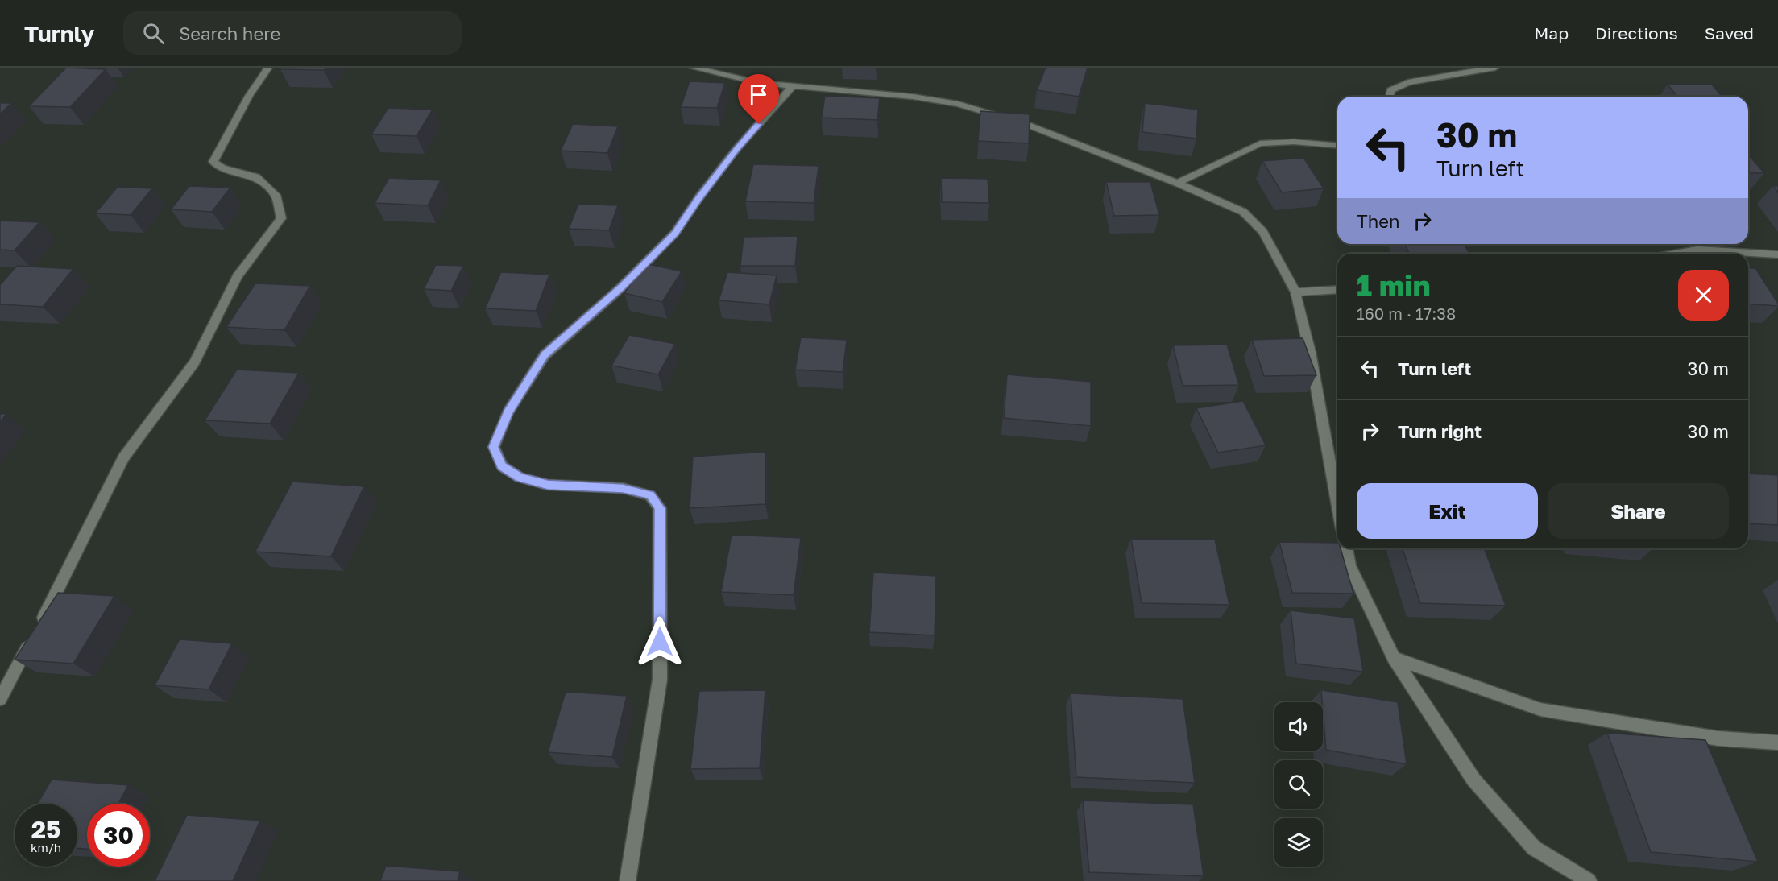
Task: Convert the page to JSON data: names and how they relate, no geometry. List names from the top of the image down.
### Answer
{
  "page": {
    "header": "Turnly",
    "search": "Search here",
    "nav": ["Map", "Directions", "Saved"],
    "turn": ["30 m", "Turn left"],
    "then": "Then",
    "heading": ["1 min", "160 m · 17:38"],
    "list": [
      {
        "name": "Turn left",
        "value": "30 m"
      },
      {
        "name": "Turn right",
        "value": "30 m"
      }
    ],
    "buttons": ["Exit", "Share"],
    "speed": "25 km/h",
    "limit": "30"
  }
}
